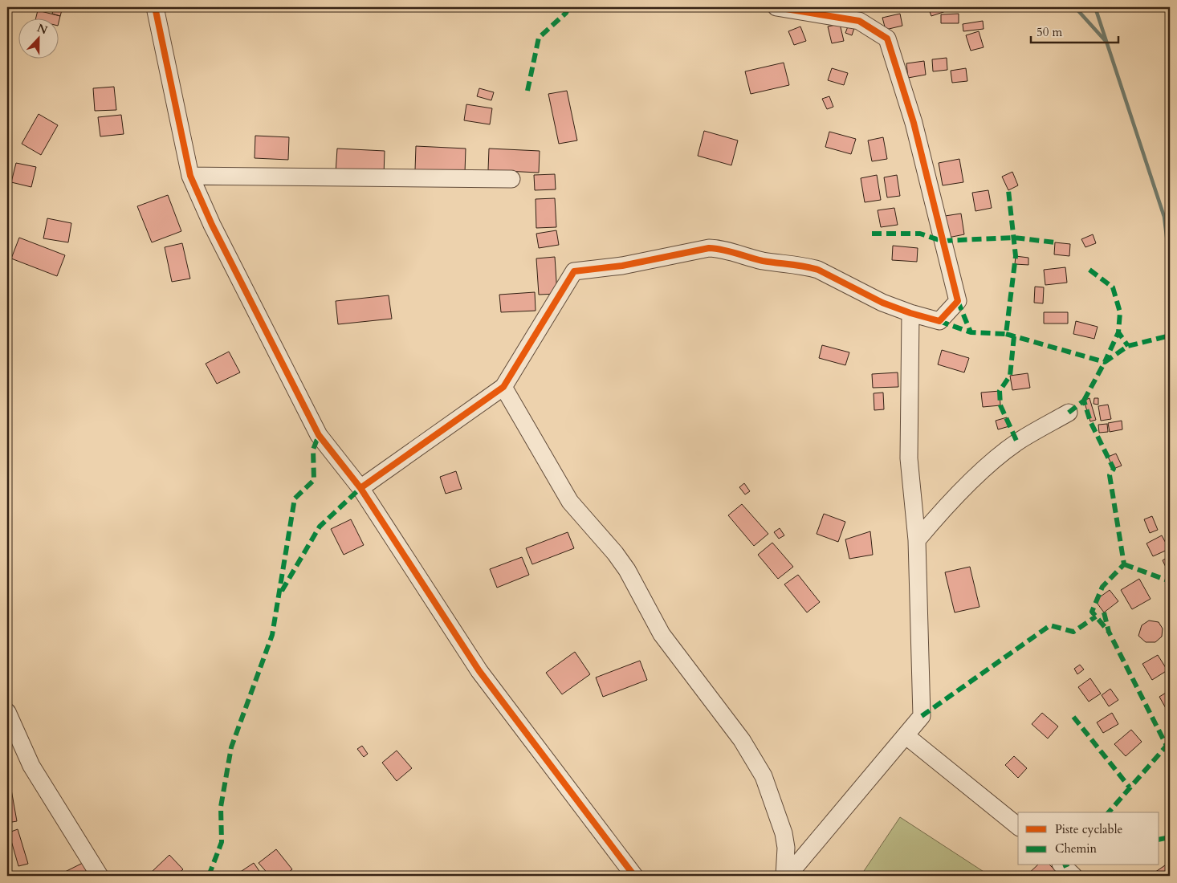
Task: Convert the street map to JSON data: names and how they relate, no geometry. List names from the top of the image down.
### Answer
{
  "legend": ["Piste cyclable", "Chemin"],
  "scale_bar": "50 m",
  "north": "top"
}
